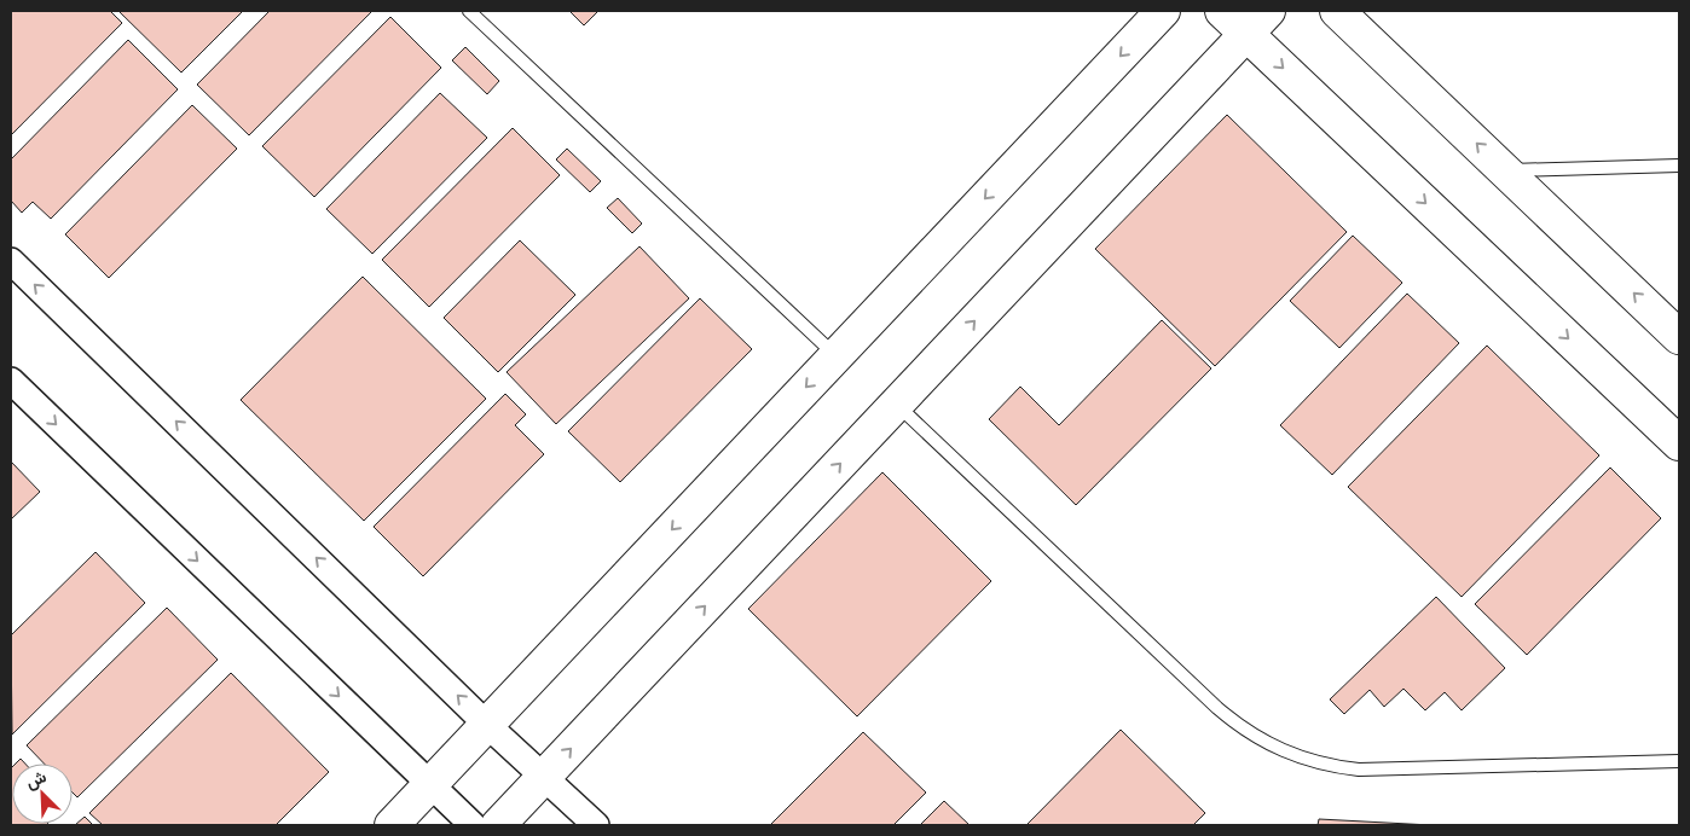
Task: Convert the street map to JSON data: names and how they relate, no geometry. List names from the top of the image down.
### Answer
{
  "north": "top left"
}
